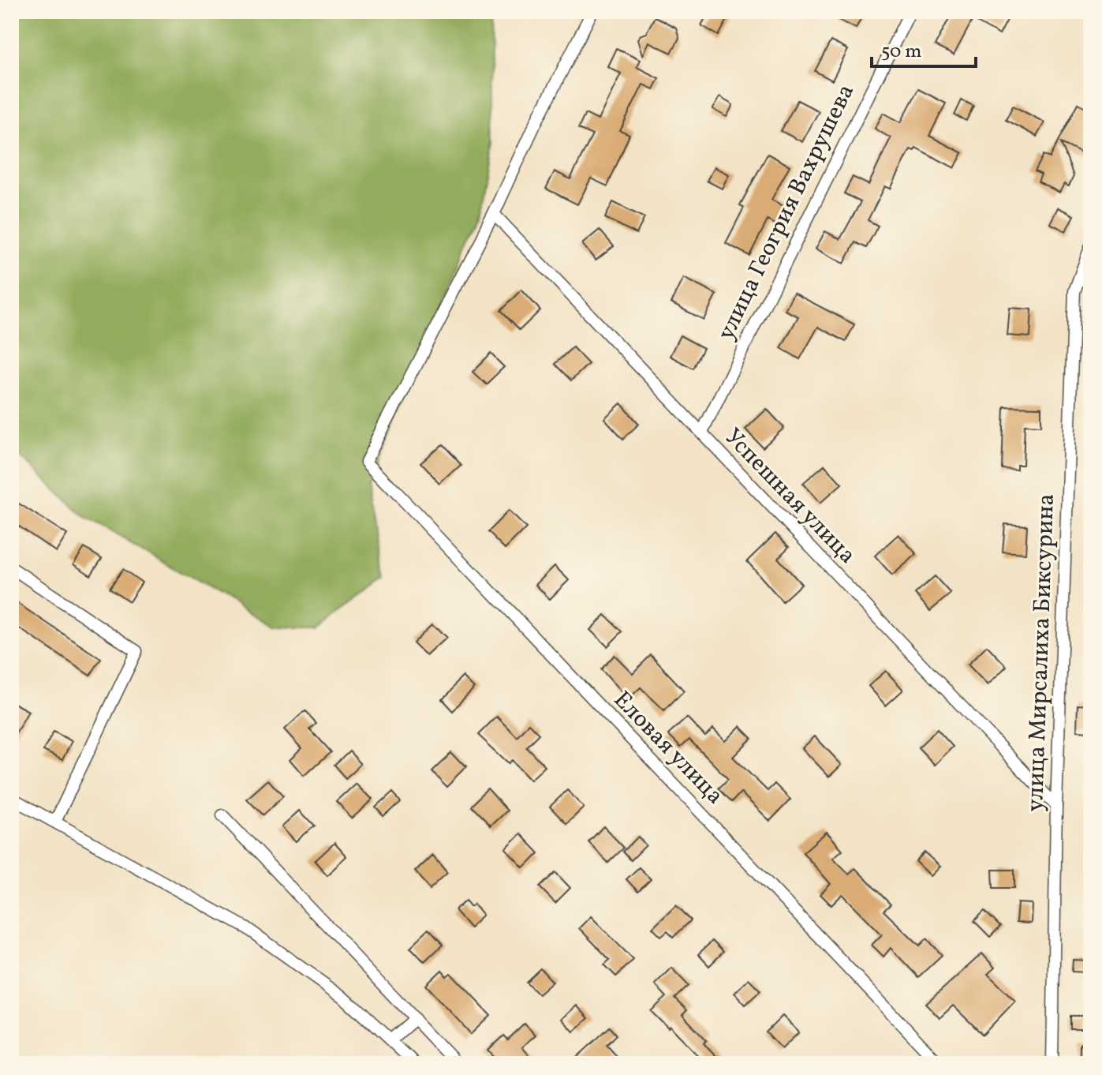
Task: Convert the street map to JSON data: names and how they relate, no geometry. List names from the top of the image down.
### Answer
{
  "streets": {
    "street": [
      "улица Геогрия Вахрушева",
      "Успешная улица",
      "улица Мирсалиха Биксурина",
      "Еловая улица"
    ]
  },
  "crossings": [
    ["улица Геогрия Вахрушева", "Успешная улица"],
    ["Успешная улица", "улица Мирсалиха Биксурина"],
    ["Успешная улица", "Еловая улица"]
  ],
  "scale_bar": "50 m"
}
